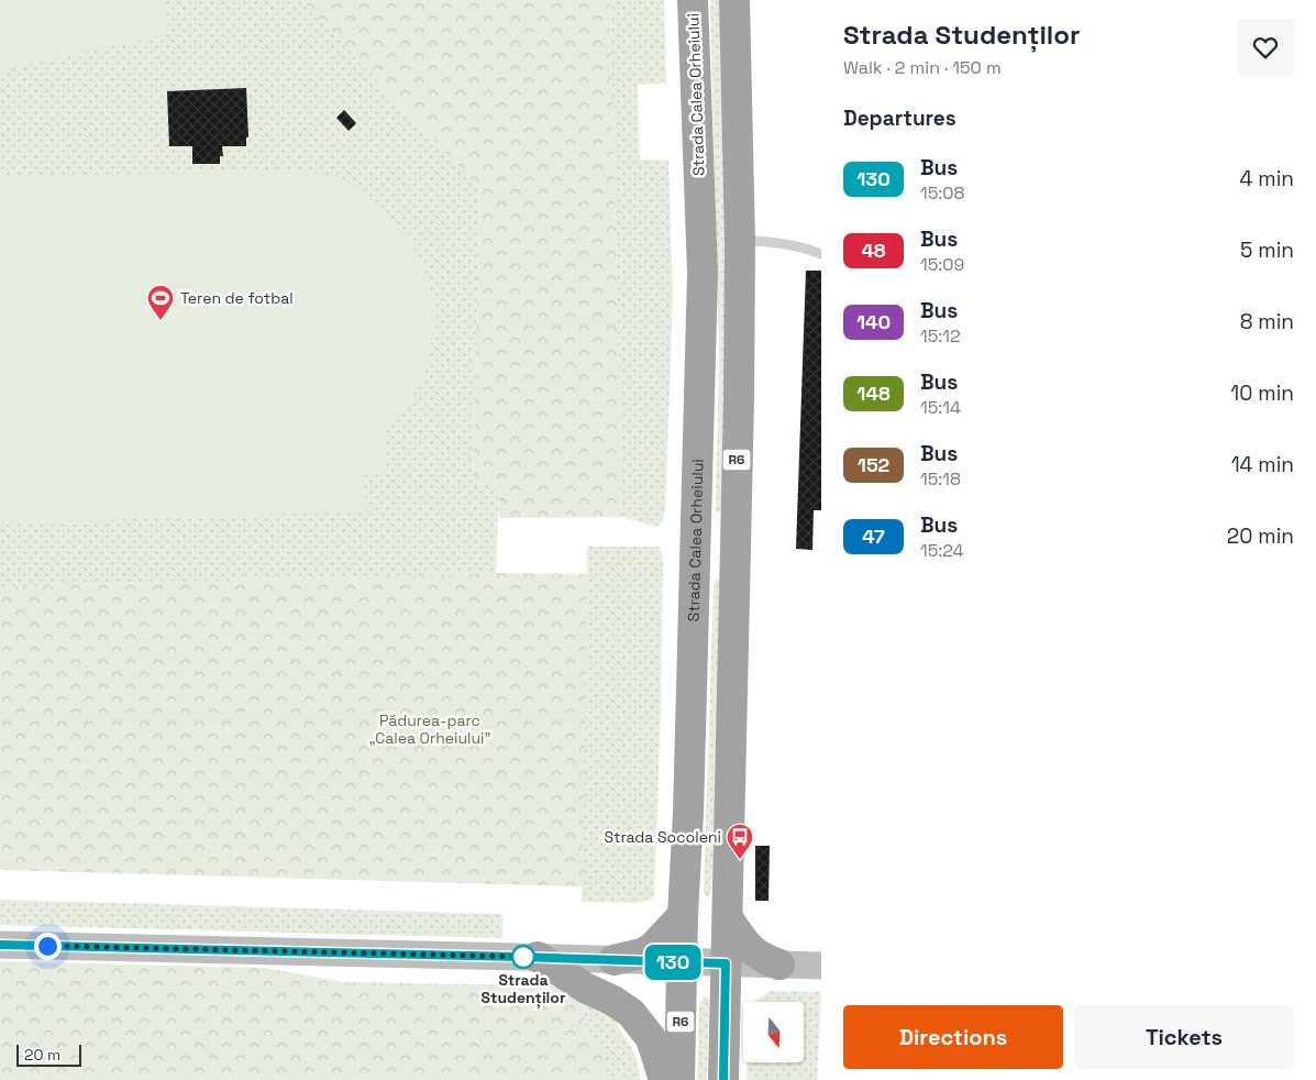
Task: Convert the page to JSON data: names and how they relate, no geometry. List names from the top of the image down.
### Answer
{
  "streets": {
    "highway": ["Strada Calea Orheiului", "R6"]
  },
  "parks": ["Pădurea-parc „Calea Orheiului”"],
  "places": {
    "sports": ["Teren de fotbal"],
    "bus stop": ["Strada Socoleni"],
    "other": ["Strada Studenților"]
  },
  "lines": ["bus line 130"],
  "scale_bar": "20 m",
  "north": "bottom",
  "page": {
    "on_map": "130",
    "heading": [
      ["Strada Studenților", "Walk · 2 min · 150 m"],
      "Departures"
    ],
    "list": [
      {
        "mark": "130",
        "name": "Bus",
        "note": "15:08",
        "value": "4 min"
      },
      {
        "mark": "48",
        "name": "Bus",
        "note": "15:09",
        "value": "5 min"
      },
      {
        "mark": "140",
        "name": "Bus",
        "note": "15:12",
        "value": "8 min"
      },
      {
        "mark": "148",
        "name": "Bus",
        "note": "15:14",
        "value": "10 min"
      },
      {
        "mark": "152",
        "name": "Bus",
        "note": "15:18",
        "value": "14 min"
      },
      {
        "mark": "47",
        "name": "Bus",
        "note": "15:24",
        "value": "20 min"
      }
    ],
    "buttons": ["Directions", "Tickets"],
    "scale": "20 m"
  }
}
